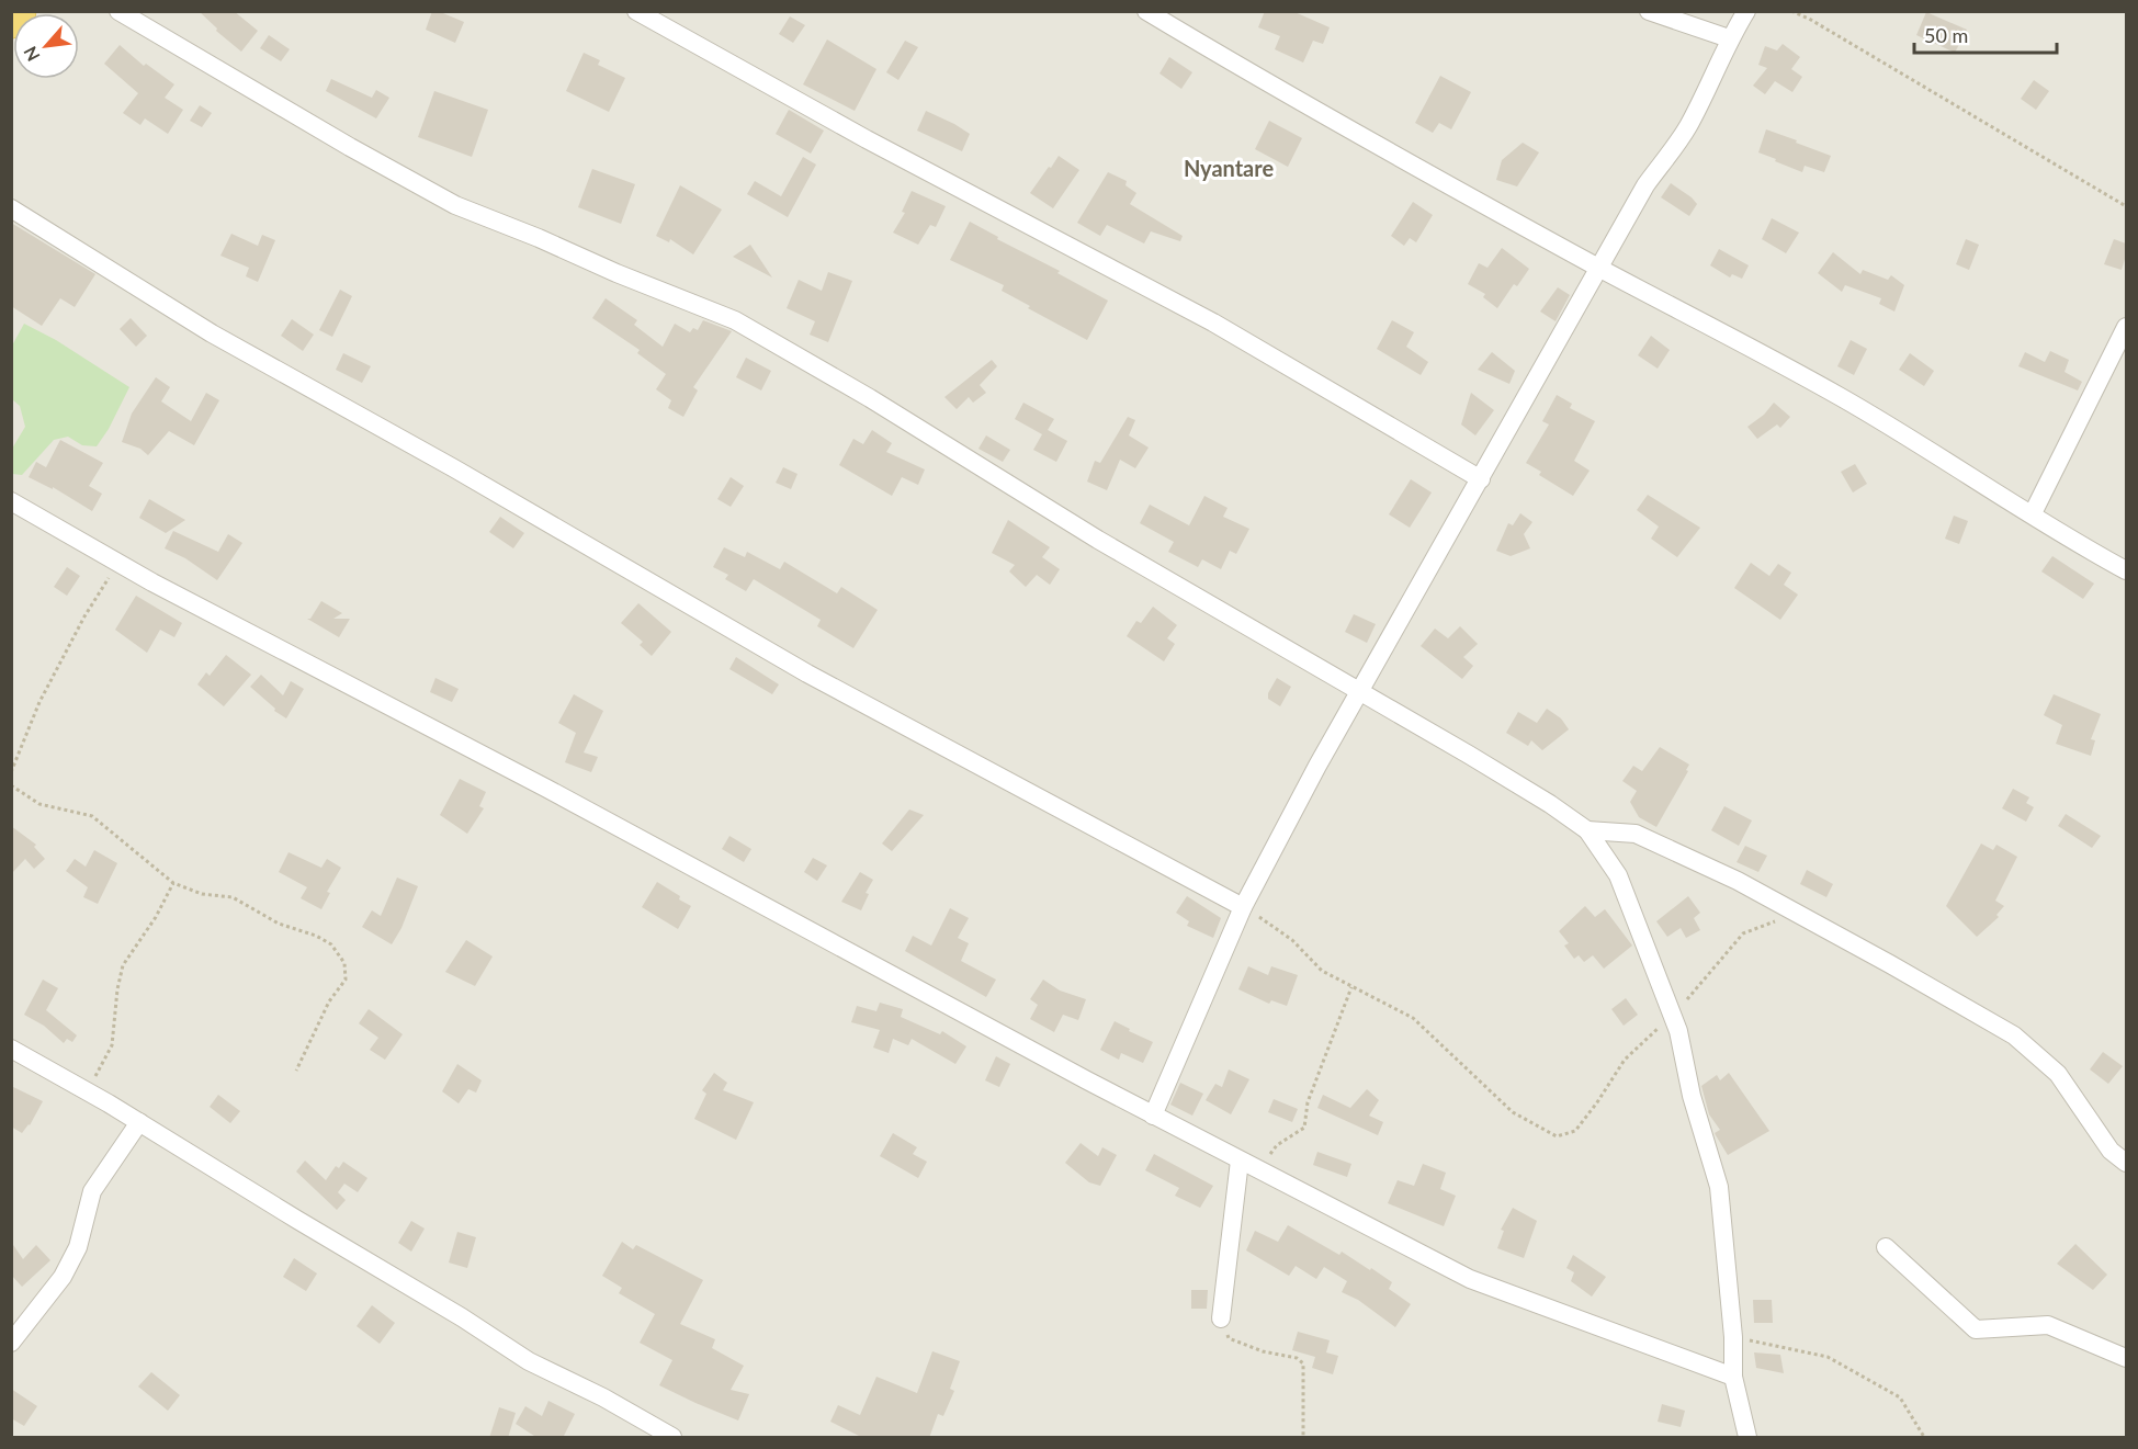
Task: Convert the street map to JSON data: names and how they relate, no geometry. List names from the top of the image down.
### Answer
{
  "districts": ["Nyantare"],
  "scale_bar": "50 m",
  "north": "bottom left"
}
